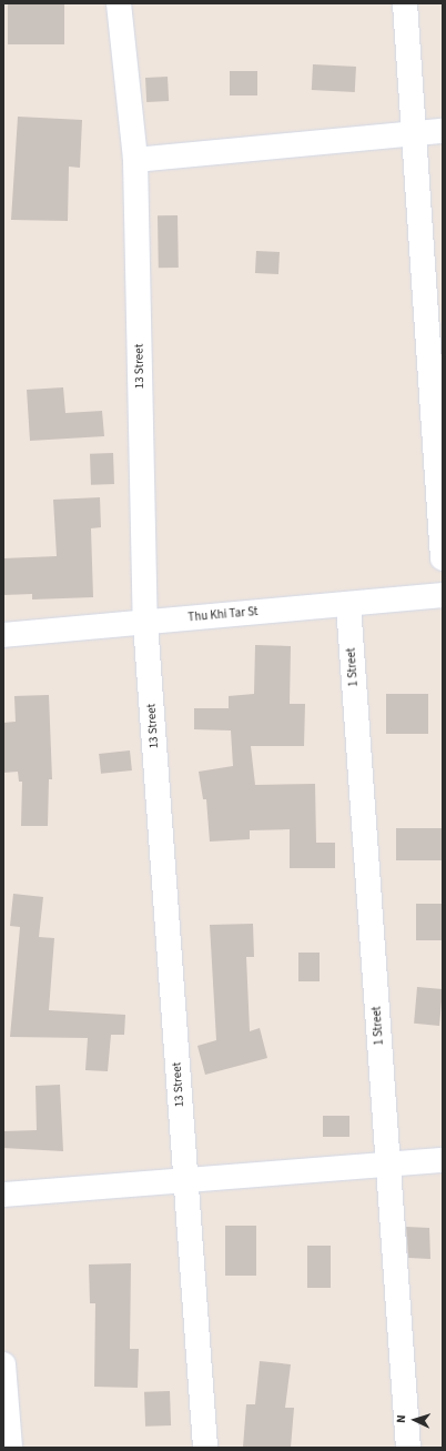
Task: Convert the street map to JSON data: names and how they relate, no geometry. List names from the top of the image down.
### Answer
{
  "streets": {
    "street": ["13 Street", "Thu Khi Tar St", "1 Street"]
  },
  "crossings": [
    ["13 Street", "Thu Khi Tar St"],
    ["Thu Khi Tar St", "1 Street"]
  ],
  "north": "left"
}
